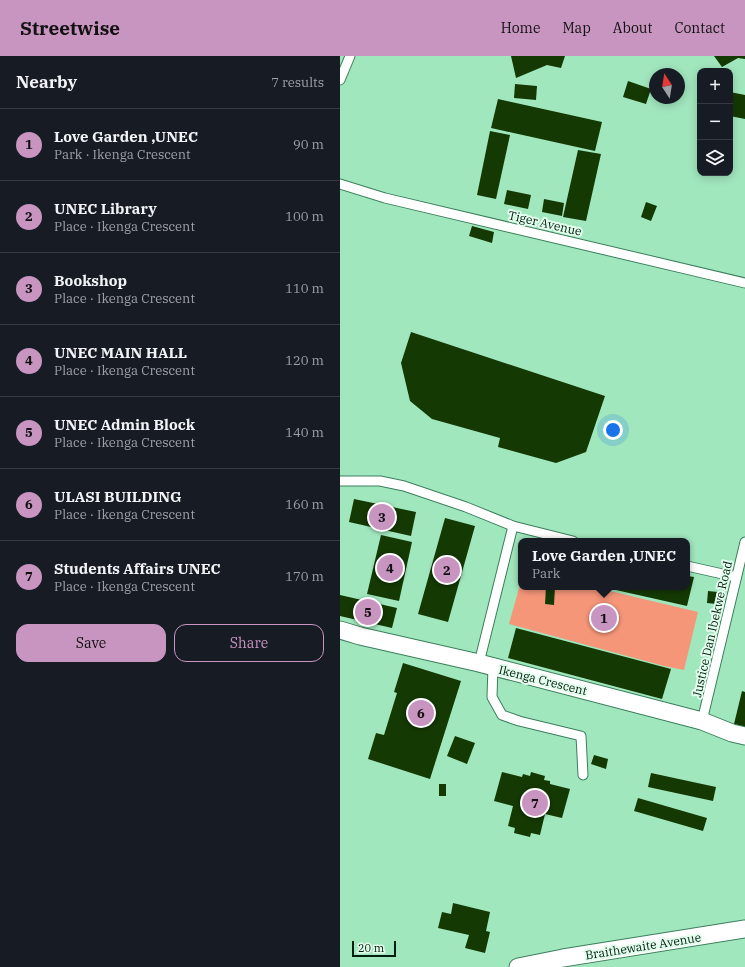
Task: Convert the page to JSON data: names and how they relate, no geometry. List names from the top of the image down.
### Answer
{
  "streets": {
    "street": ["Ikenga Crescent", "Braithewaite Avenue"],
    "lane": ["Tiger Avenue", "Justice Dan Ibekwe Road"]
  },
  "crossings": [
    ["Justice Dan Ibekwe Road", "Ikenga Crescent"]
  ],
  "scale_bar": "20 m",
  "north": "top",
  "page": {
    "header": "Streetwise",
    "nav": [
      "Home",
      "Map",
      "About",
      "Contact"
    ],
    "heading": ["Nearby", "7 results"],
    "map_buttons": ["+", "−"],
    "list": [
      {
        "mark": "1",
        "name": "Love Garden ,UNEC",
        "note": "Park · Ikenga Crescent",
        "value": "90 m"
      },
      {
        "mark": "2",
        "name": "UNEC Library",
        "note": "Place · Ikenga Crescent",
        "value": "100 m"
      },
      {
        "mark": "3",
        "name": "Bookshop",
        "note": "Place · Ikenga Crescent",
        "value": "110 m"
      },
      {
        "mark": "4",
        "name": "UNEC MAIN HALL",
        "note": "Place · Ikenga Crescent",
        "value": "120 m"
      },
      {
        "mark": "5",
        "name": "UNEC Admin Block",
        "note": "Place · Ikenga Crescent",
        "value": "140 m"
      },
      {
        "mark": "6",
        "name": "ULASI BUILDING",
        "note": "Place · Ikenga Crescent",
        "value": "160 m"
      },
      {
        "mark": "7",
        "name": "Students Affairs UNEC",
        "note": "Place · Ikenga Crescent",
        "value": "170 m"
      }
    ],
    "pins": [
      "3",
      "4",
      "2",
      "5",
      "1",
      "6",
      "7"
    ],
    "popup": ["Love Garden ,UNEC", "Park"],
    "buttons": ["Save", "Share"],
    "scale": "20 m"
  }
}
